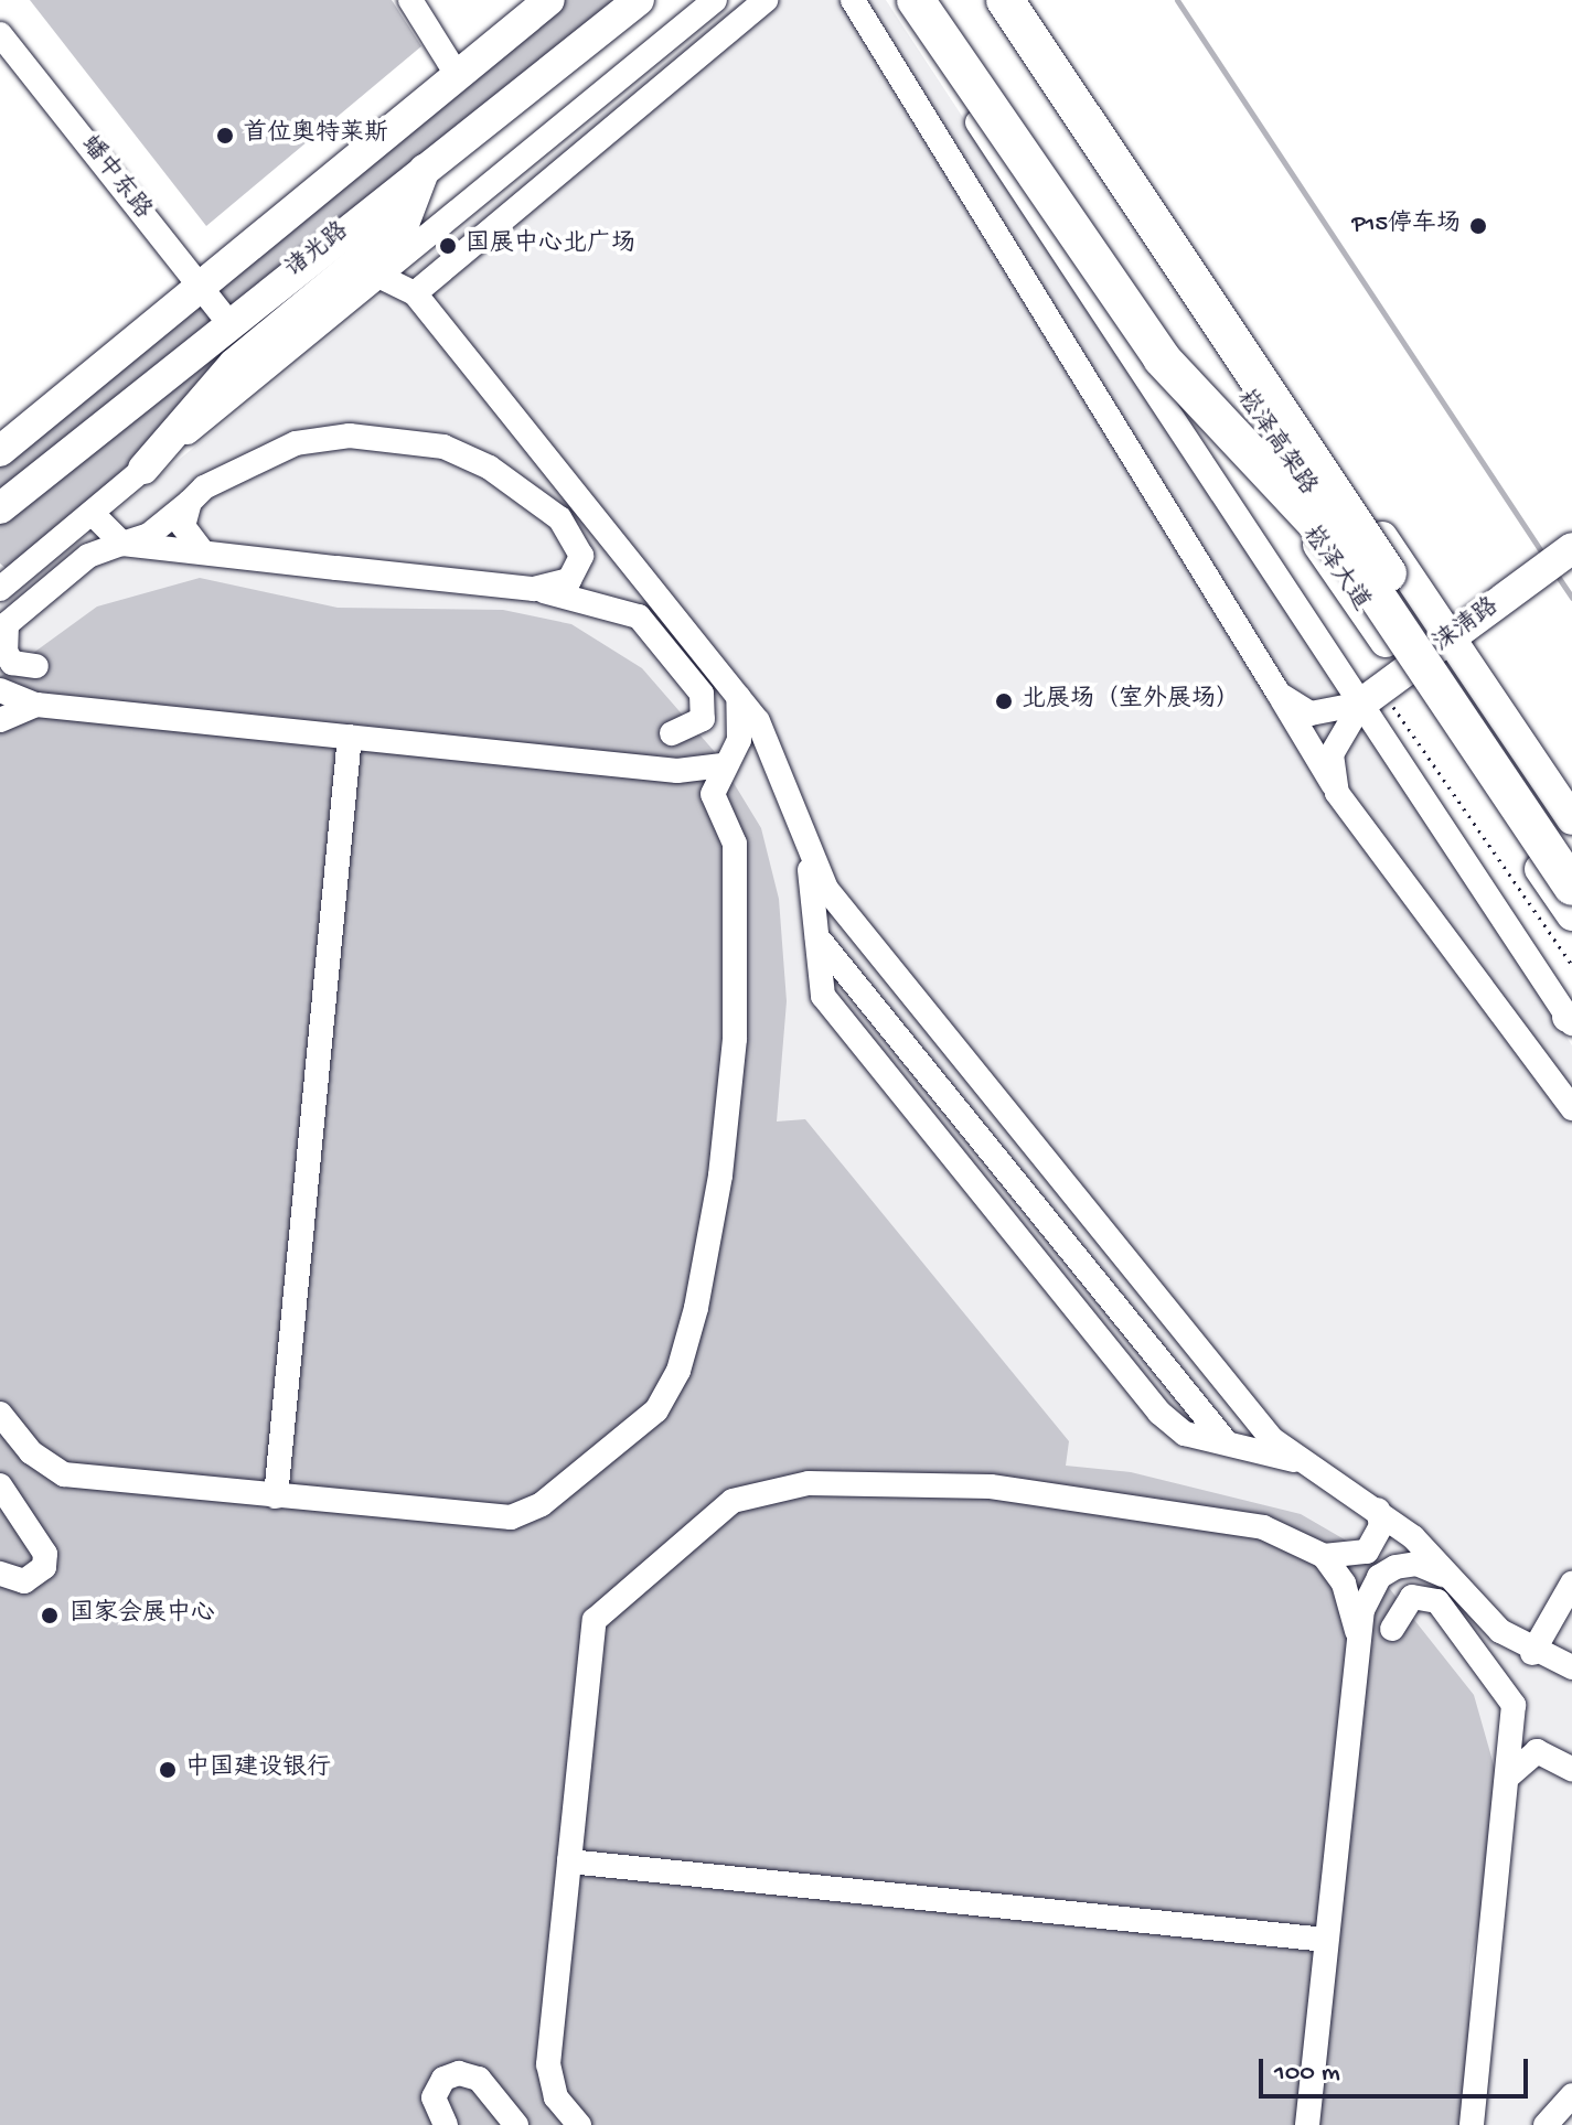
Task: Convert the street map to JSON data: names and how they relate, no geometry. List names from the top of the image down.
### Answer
{
  "streets": {
    "highway": ["崧泽高架路"],
    "main road": ["诸光路", "崧泽大道", "涞清路"],
    "street": ["蟠中东路"]
  },
  "crossings": [
    ["蟠中东路", "诸光路"],
    ["崧泽大道", "涞清路"]
  ],
  "places": [
    "首位奥特莱斯",
    "P15停车场",
    "国展中心北广场",
    "北展场（室外展场）",
    "国家会展中心",
    "中国建设银行"
  ],
  "scale_bar": "100 m"
}
